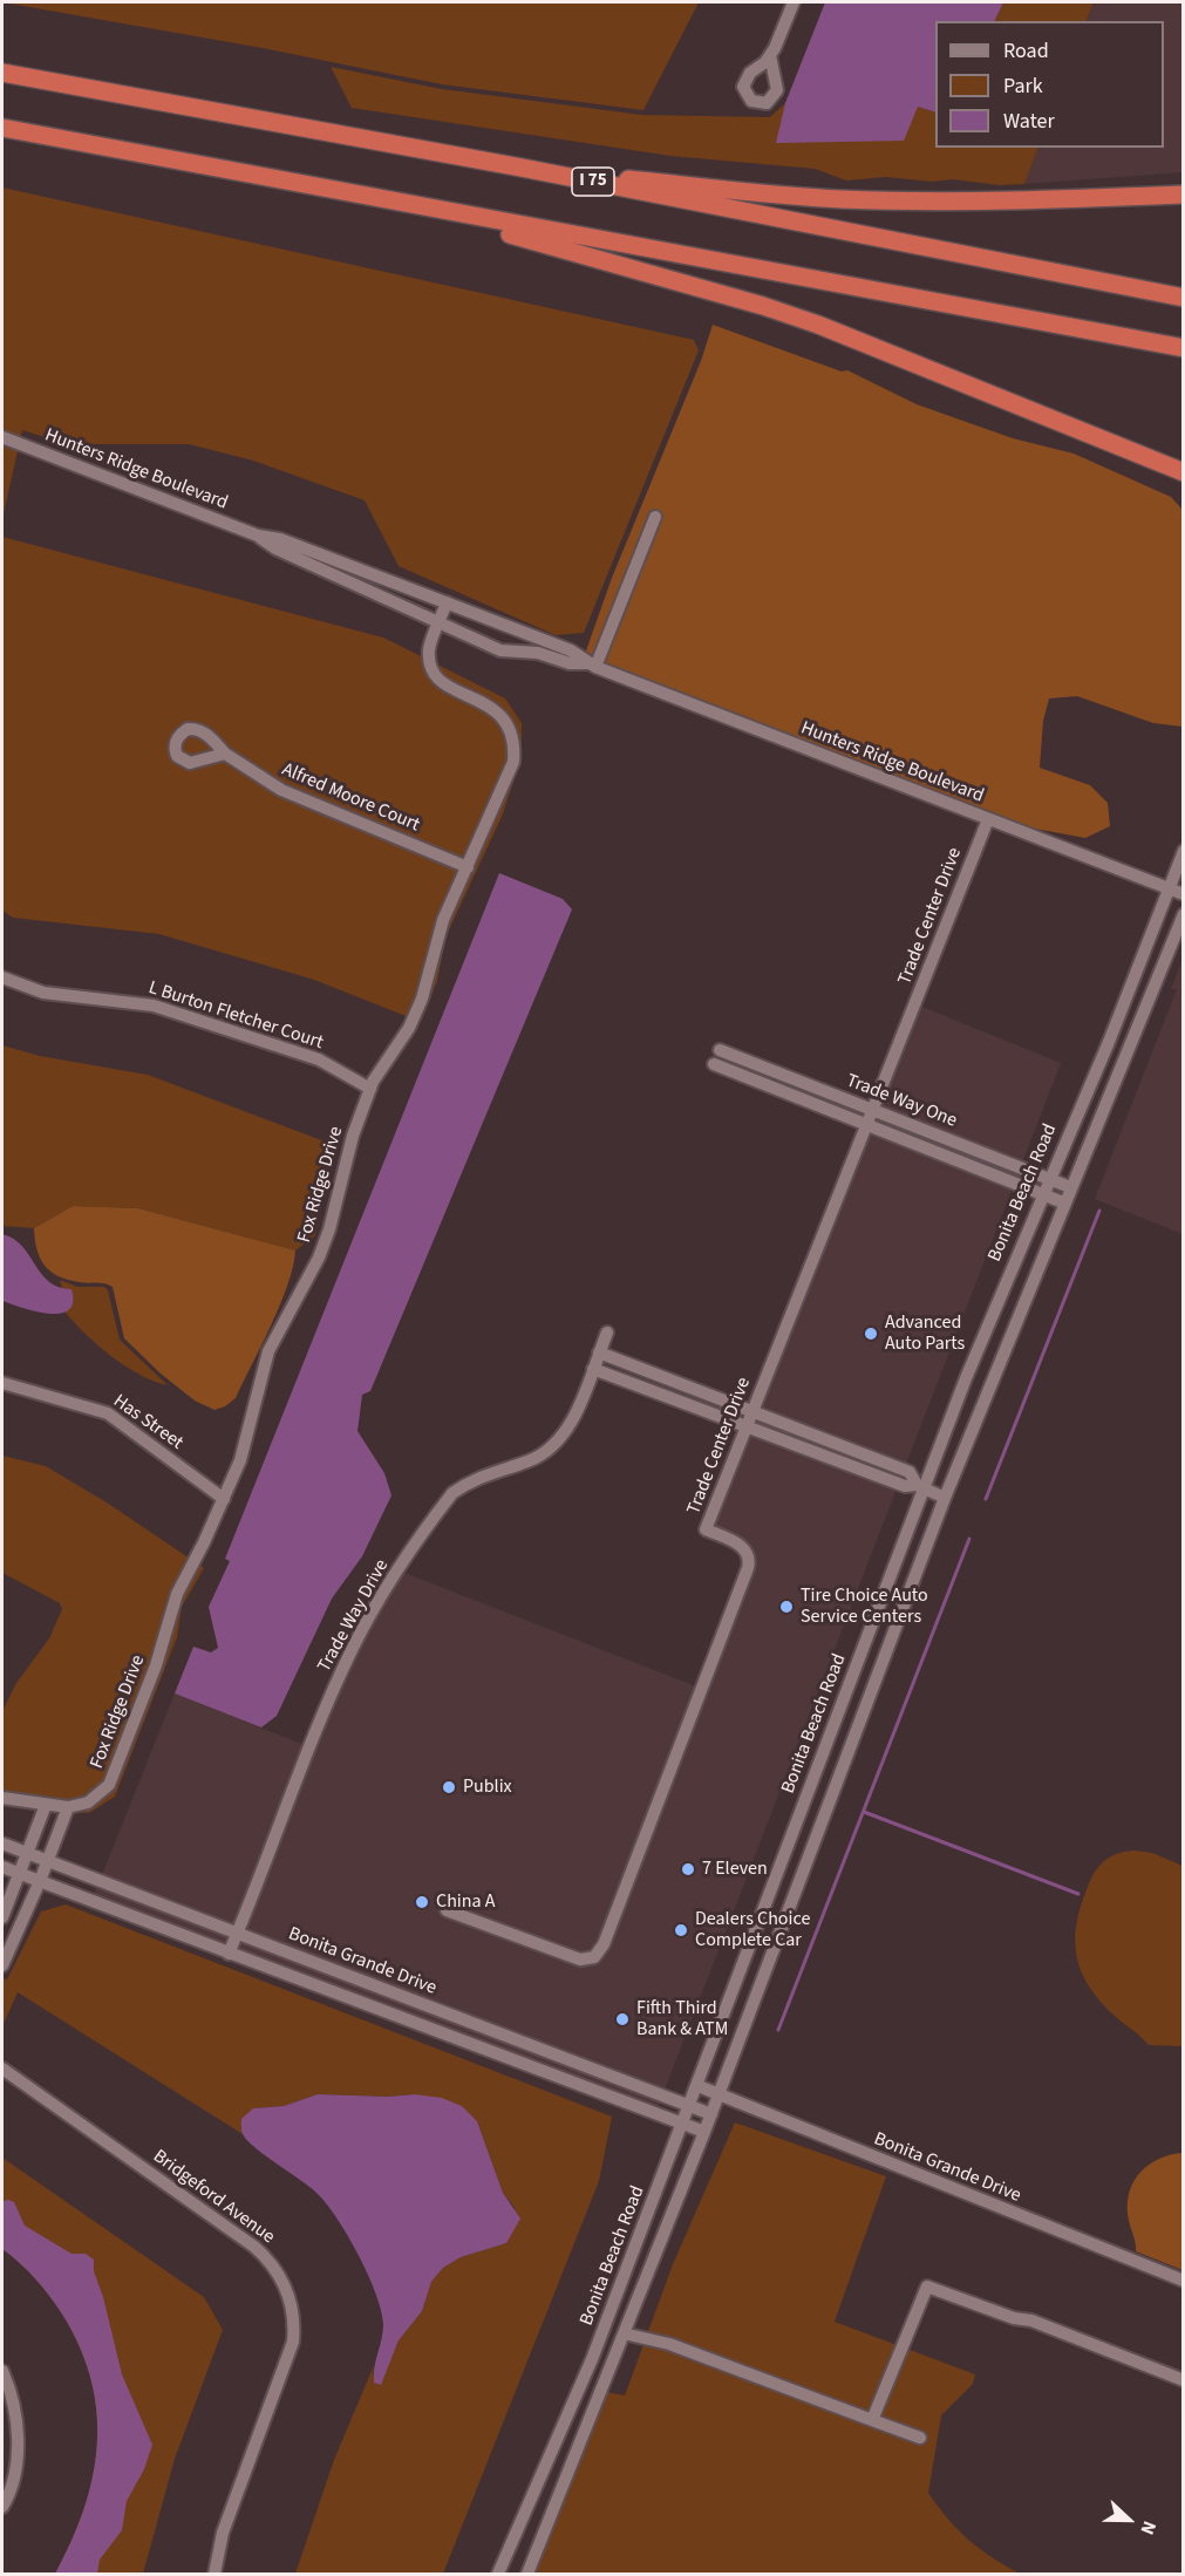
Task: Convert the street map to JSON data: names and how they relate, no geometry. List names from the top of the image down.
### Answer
{
  "streets": {
    "highway": ["I 75"],
    "street": [
      "Hunters Ridge Boulevard",
      "Alfred Moore Court",
      "Trade Center Drive",
      "L Burton Fletcher Court",
      "Trade Way One",
      "Fox Ridge Drive",
      "Bonita Beach Road",
      "Has Street",
      "Trade Way Drive",
      "Bonita Grande Drive",
      "Bridgeford Avenue"
    ]
  },
  "crossings": [
    ["Hunters Ridge Boulevard", "Trade Center Drive"],
    ["Hunters Ridge Boulevard", "Fox Ridge Drive"],
    ["Hunters Ridge Boulevard", "Bonita Beach Road"],
    ["Alfred Moore Court", "Fox Ridge Drive"],
    ["Trade Center Drive", "Trade Way One"],
    ["L Burton Fletcher Court", "Fox Ridge Drive"],
    ["Trade Way One", "Bonita Beach Road"],
    ["Fox Ridge Drive", "Has Street"],
    ["Bonita Beach Road", "Bonita Grande Drive"],
    ["Trade Way Drive", "Bonita Grande Drive"]
  ],
  "places": [
    "Advanced Auto Parts",
    "Tire Choice Auto Service Centers",
    "Publix",
    "7 Eleven",
    "China A",
    "Dealers Choice Complete Car",
    "Fifth Third Bank & ATM"
  ],
  "legend": ["Road", "Park", "Water"],
  "north": "right"
}
